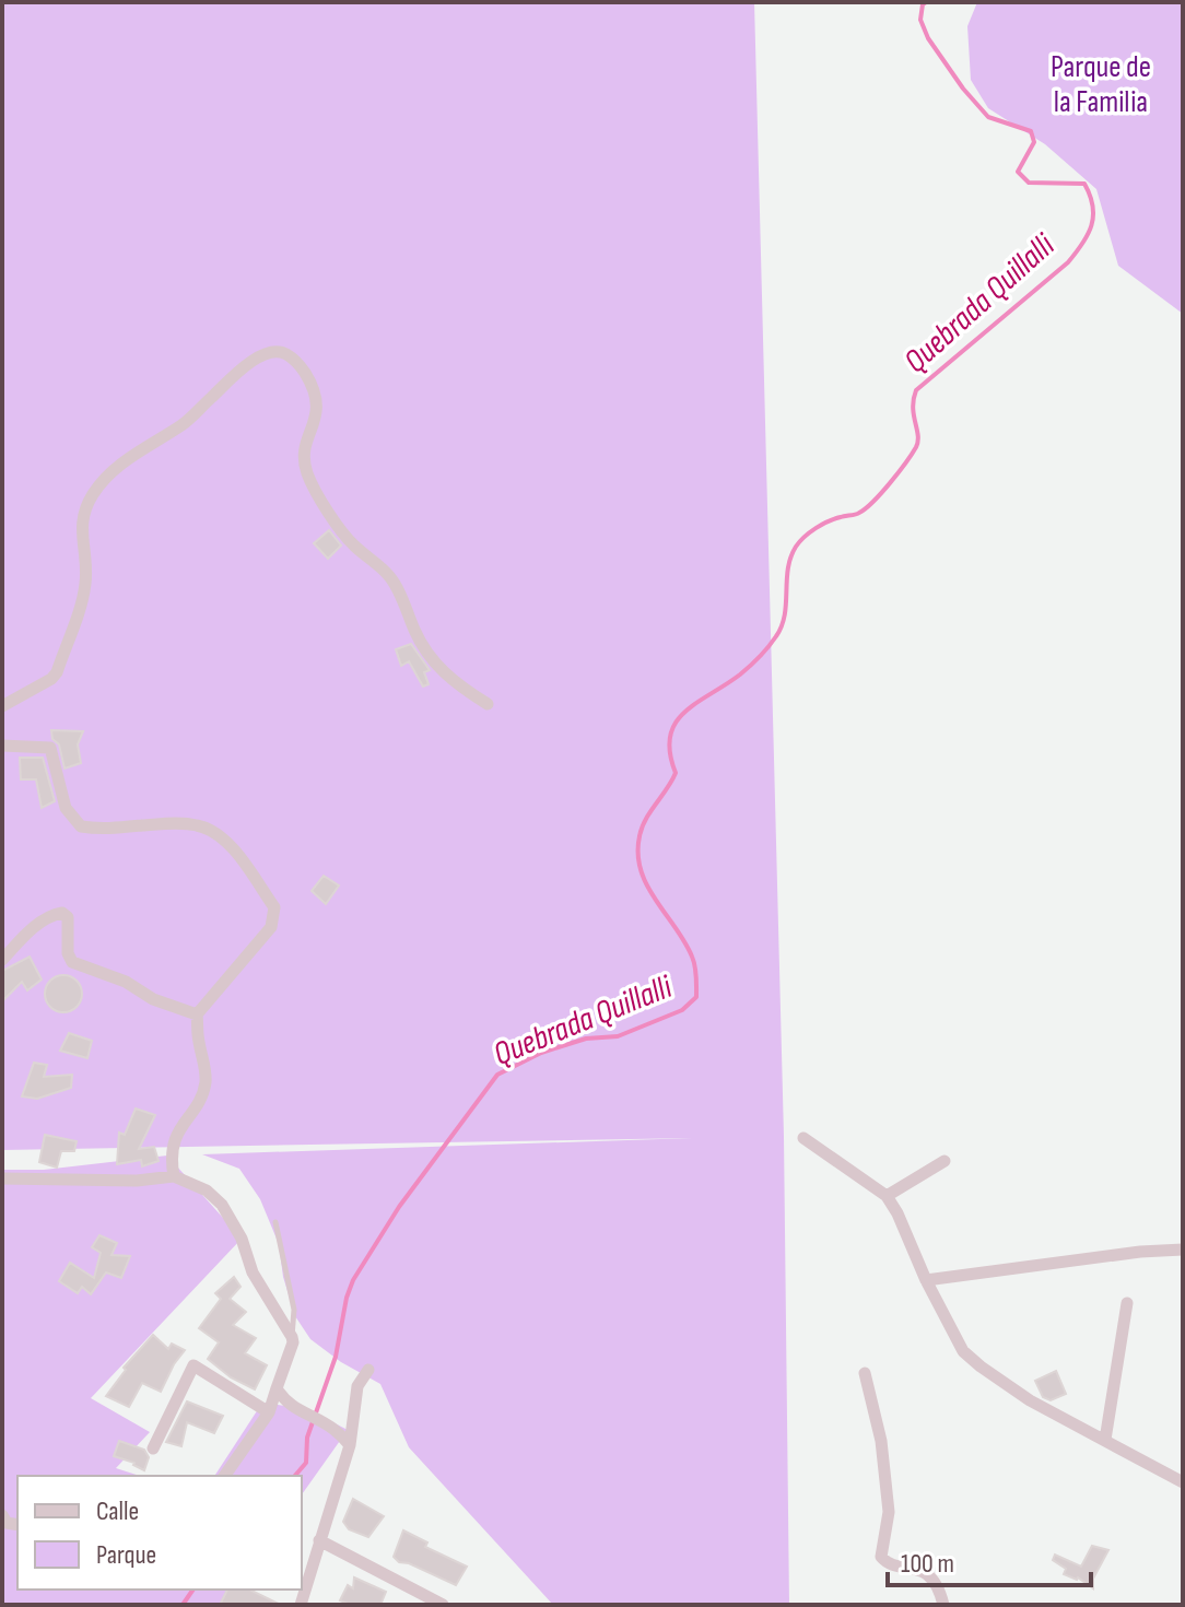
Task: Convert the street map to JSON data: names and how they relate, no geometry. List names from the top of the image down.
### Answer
{
  "water": ["Quebrada Quillalli"],
  "parks": ["Parque de la Familia"],
  "legend": ["Calle", "Parque"],
  "scale_bar": "100 m"
}
